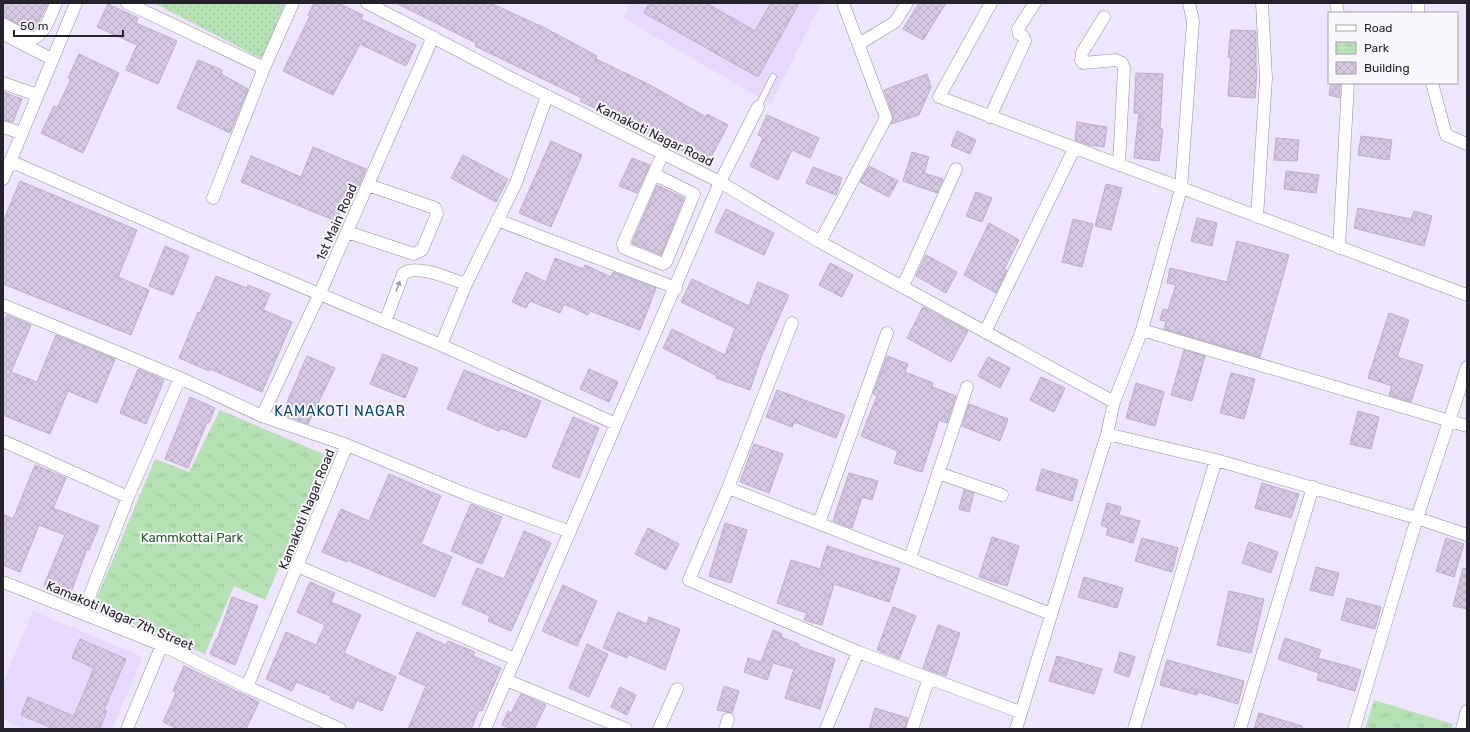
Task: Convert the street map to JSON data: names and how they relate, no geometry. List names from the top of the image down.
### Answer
{
  "streets": {
    "street": ["Kamakoti Nagar Road", "1st Main Road", "Kamakoti Nagar 7th Street"]
  },
  "crossings": [
    ["Kamakoti Nagar Road", "1st Main Road"],
    ["Kamakoti Nagar Road", "Kamakoti Nagar 7th Street"]
  ],
  "districts": ["KAMAKOTI NAGAR"],
  "parks": ["Kammkottai Park"],
  "legend": ["Road", "Park", "Building"],
  "scale_bar": "50 m"
}
